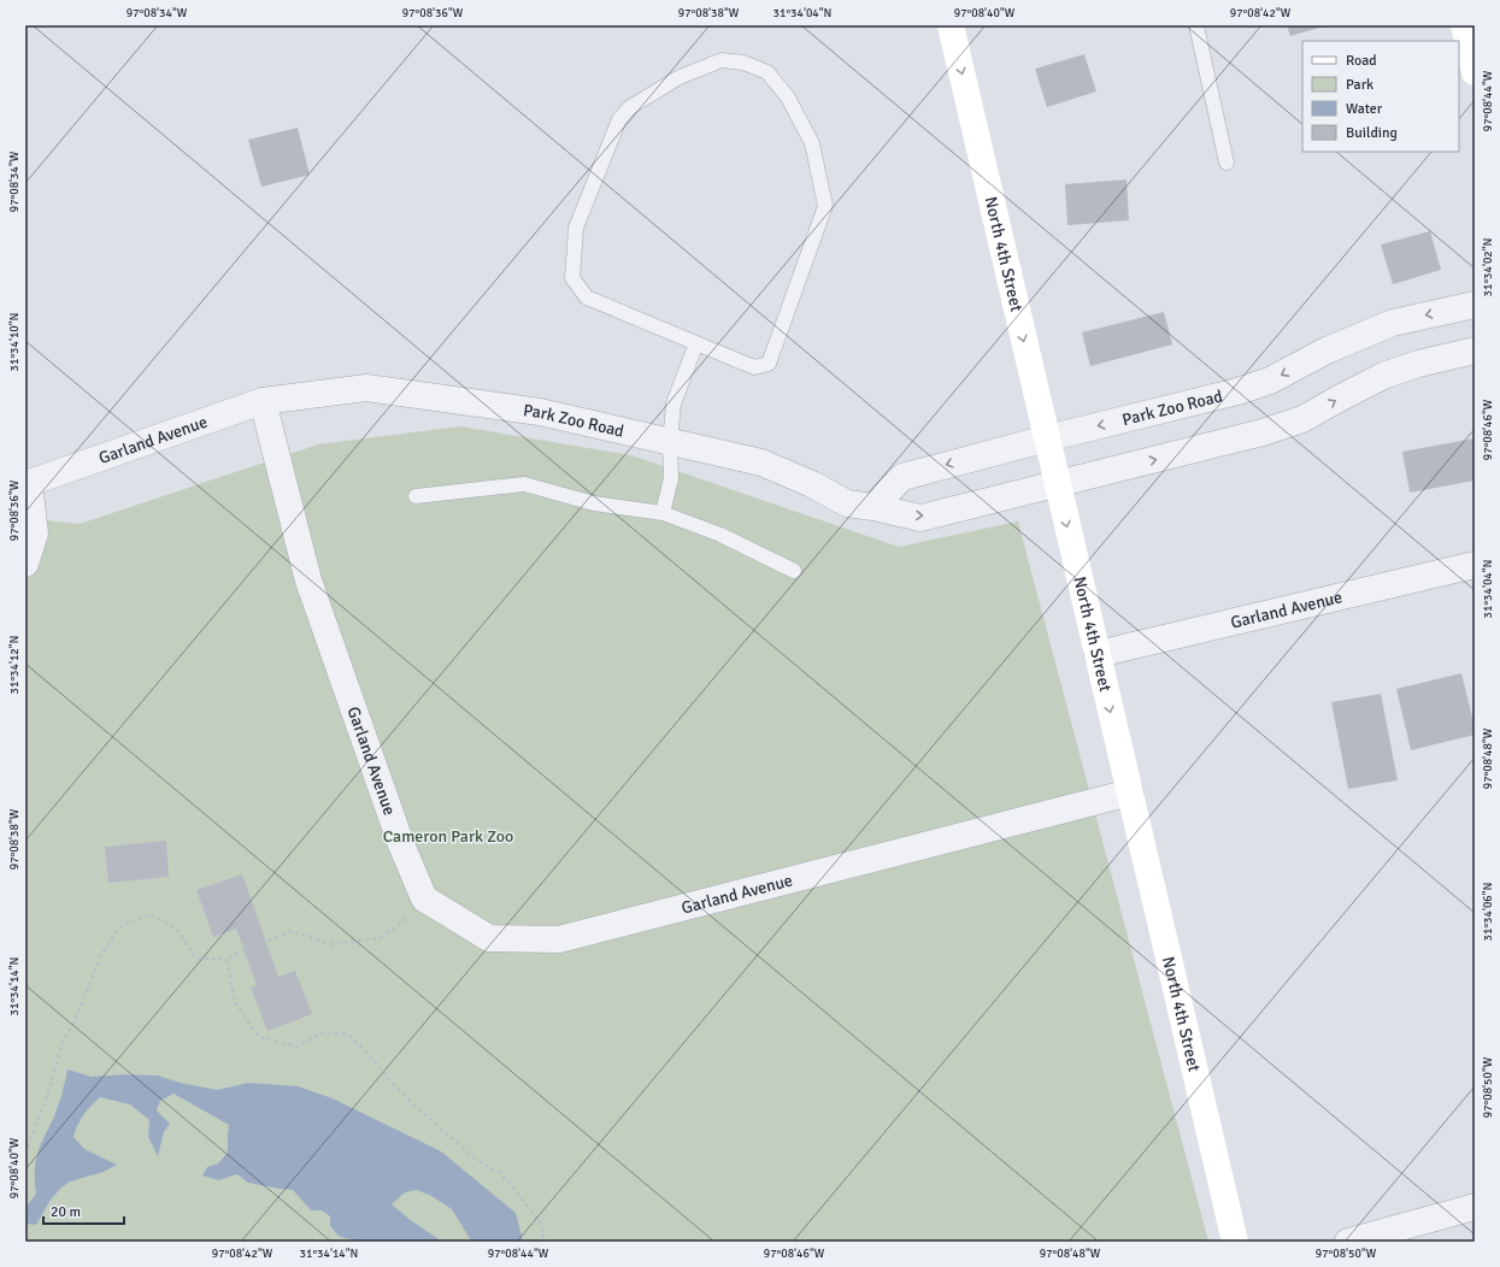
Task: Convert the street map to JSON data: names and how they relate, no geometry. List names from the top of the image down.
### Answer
{
  "streets": {
    "main road": ["North 4th Street"],
    "street": ["Park Zoo Road", "Garland Avenue"]
  },
  "crossings": [
    ["North 4th Street", "Park Zoo Road"],
    ["North 4th Street", "Garland Avenue"],
    ["Park Zoo Road", "Garland Avenue"]
  ],
  "one_way": ["North 4th Street"],
  "parks": ["Cameron Park Zoo"],
  "legend": [
    "Road",
    "Park",
    "Water",
    "Building"
  ],
  "scale_bar": "20 m",
  "coordinates": [
    "97°08'34\"W",
    "97°08'36\"W",
    "97°08'38\"W",
    "31°34'04\"N",
    "97°08'40\"W",
    "97°08'42\"W",
    "97°08'44\"W",
    "31°34'02\"N",
    "31°34'10\"N",
    "97°08'46\"W",
    "31°34'12\"N",
    "97°08'48\"W",
    "31°34'06\"N",
    "31°34'14\"N",
    "97°08'50\"W"
  ]
}
